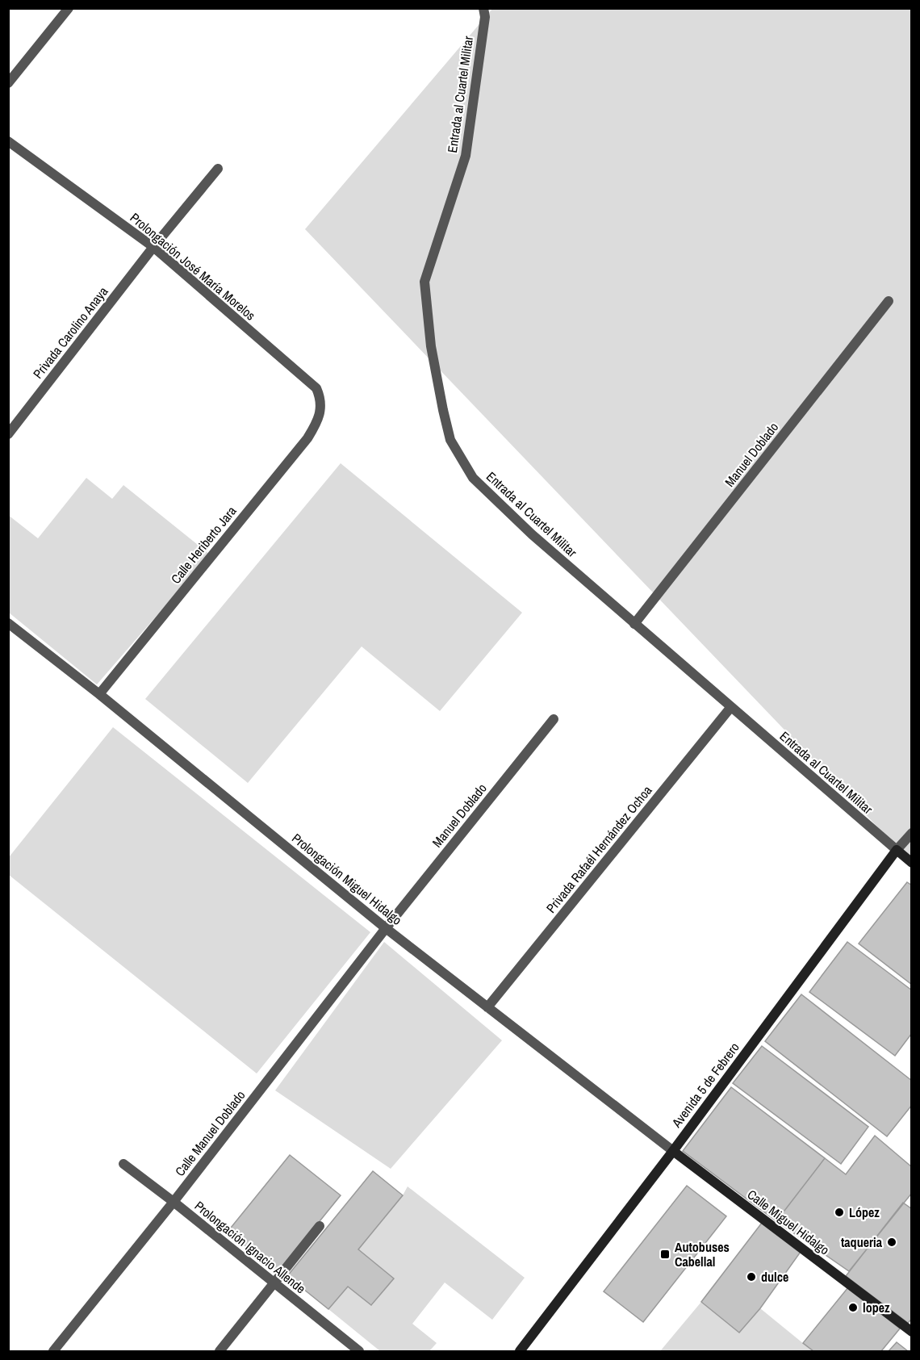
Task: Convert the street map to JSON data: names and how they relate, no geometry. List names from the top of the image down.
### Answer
{
  "streets": {
    "street": [
      "Entrada al Cuartel Militar",
      "Prolongación José María Morelos",
      "Privada Carolino Anaya",
      "Manuel Doblado",
      "Calle Heriberto Jara",
      "Privada Rafaél Hernández Ochoa",
      "Prolongación Miguel Hidalgo",
      "Avenida 5 de Febrero",
      "Calle Manuel Doblado",
      "Calle Miguel Hidalgo",
      "Prolongación Ignacio Allende"
    ]
  },
  "crossings": [
    ["Entrada al Cuartel Militar", "Manuel Doblado"],
    ["Entrada al Cuartel Militar", "Privada Rafaél Hernández Ochoa"],
    ["Entrada al Cuartel Militar", "Avenida 5 de Febrero"],
    ["Prolongación José María Morelos", "Privada Carolino Anaya"],
    ["Prolongación José María Morelos", "Calle Heriberto Jara"],
    ["Manuel Doblado", "Prolongación Miguel Hidalgo"],
    ["Manuel Doblado", "Calle Manuel Doblado"],
    ["Calle Heriberto Jara", "Prolongación Miguel Hidalgo"],
    ["Privada Rafaél Hernández Ochoa", "Prolongación Miguel Hidalgo"],
    ["Prolongación Miguel Hidalgo", "Avenida 5 de Febrero"],
    ["Prolongación Miguel Hidalgo", "Calle Manuel Doblado"],
    ["Prolongación Miguel Hidalgo", "Calle Miguel Hidalgo"],
    ["Avenida 5 de Febrero", "Calle Miguel Hidalgo"],
    ["Calle Manuel Doblado", "Prolongación Ignacio Allende"]
  ],
  "places": {
    "other": [
      "López",
      "taqueria",
      "dulce",
      "lopez"
    ],
    "transit": ["Autobuses Cabellal"]
  }
}
